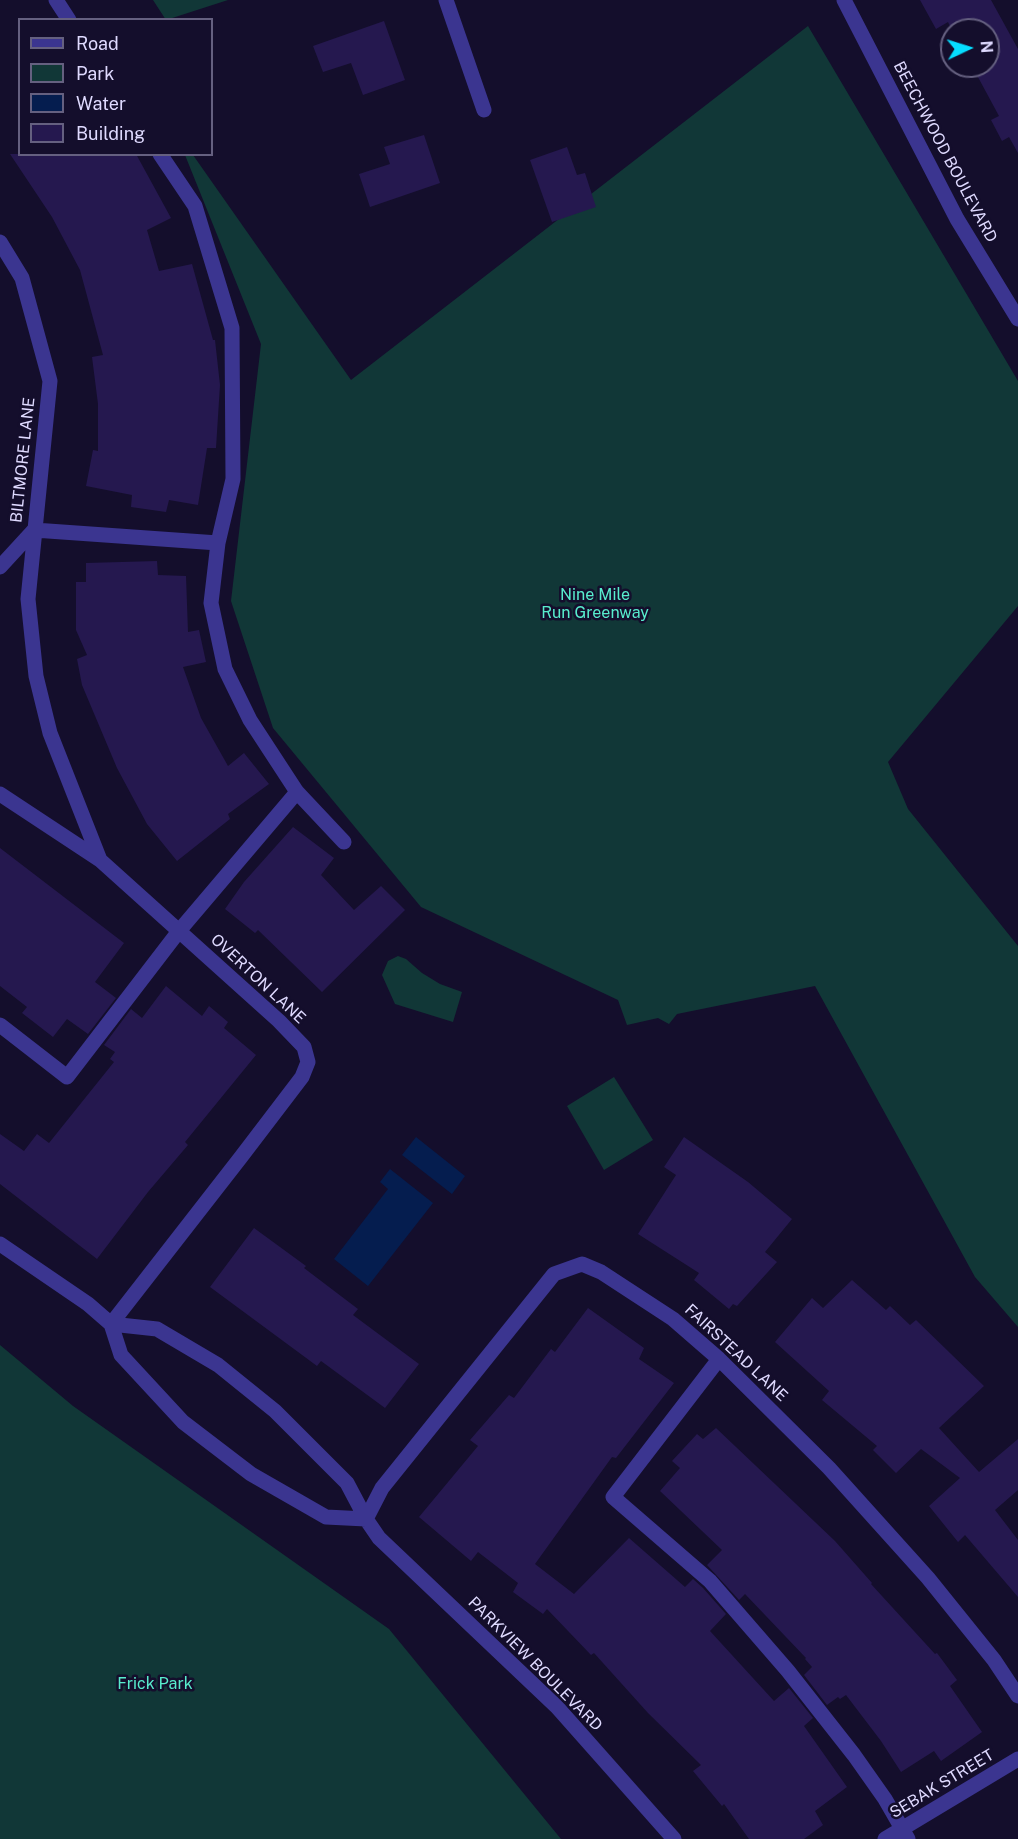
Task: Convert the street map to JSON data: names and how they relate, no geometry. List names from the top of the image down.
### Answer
{
  "streets": {
    "street": [
      "BEECHWOOD BOULEVARD",
      "BILTMORE LANE",
      "OVERTON LANE",
      "FAIRSTEAD LANE",
      "PARKVIEW BOULEVARD",
      "SEBAK STREET"
    ]
  },
  "crossings": [
    ["BILTMORE LANE", "OVERTON LANE"],
    ["OVERTON LANE", "PARKVIEW BOULEVARD"],
    ["FAIRSTEAD LANE", "PARKVIEW BOULEVARD"]
  ],
  "parks": ["Nine Mile Run Greenway", "Frick Park"],
  "legend": [
    "Road",
    "Park",
    "Water",
    "Building"
  ],
  "north": "right"
}
